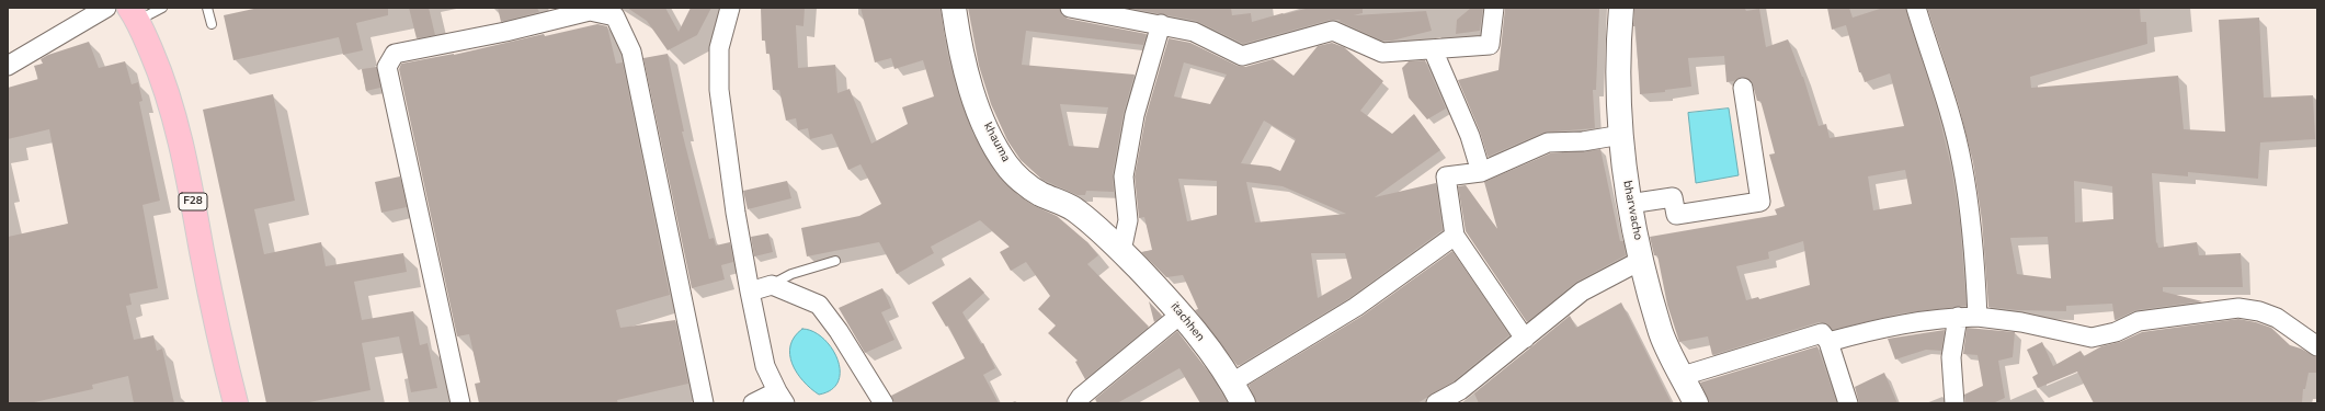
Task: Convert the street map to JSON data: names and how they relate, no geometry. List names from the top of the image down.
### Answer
{
  "streets": {
    "main road": ["F28"],
    "street": ["khauma", "bharwacho", "itachhen"]
  },
  "crossings": [
    ["khauma", "itachhen"]
  ]
}
